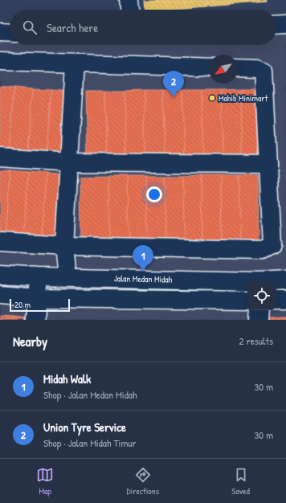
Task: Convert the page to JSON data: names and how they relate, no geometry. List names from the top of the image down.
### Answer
{
  "streets": {
    "street": ["Jalan Medan Midah"]
  },
  "places": ["Mahib Minimart"],
  "scale_bar": "20 m",
  "north": "bottom left",
  "page": {
    "search": "Search here",
    "pins": ["2", "1"],
    "scale": "20 m",
    "heading": ["Nearby", "2 results"],
    "list": [
      {
        "mark": "1",
        "name": "Midah Walk",
        "note": "Shop · Jalan Medan Midah",
        "value": "30 m"
      },
      {
        "mark": "2",
        "name": "Union Tyre Service",
        "note": "Shop · Jalan Midah Timur",
        "value": "30 m"
      }
    ],
    "nav": ["Map", "Directions", "Saved"]
  }
}
